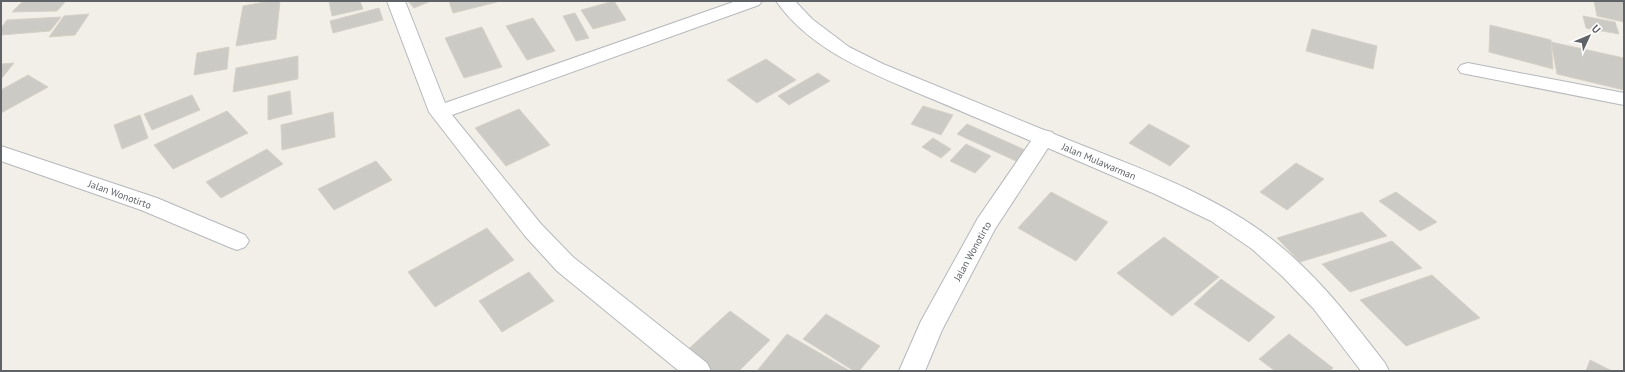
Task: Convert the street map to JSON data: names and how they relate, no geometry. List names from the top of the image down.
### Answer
{
  "streets": {
    "street": ["Jalan Mulawarman", "Jalan Wonotirto"]
  },
  "crossings": [
    ["Jalan Mulawarman", "Jalan Wonotirto"]
  ],
  "north": "top right"
}
